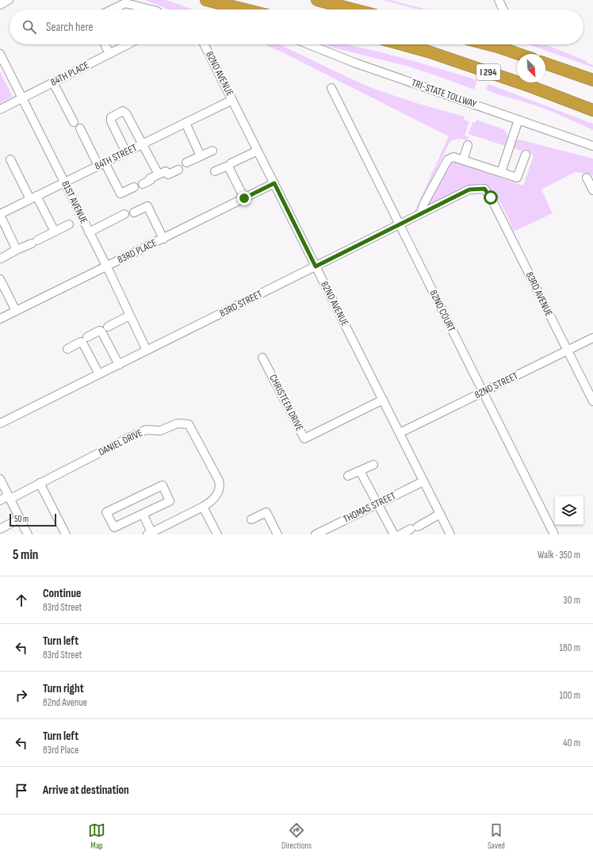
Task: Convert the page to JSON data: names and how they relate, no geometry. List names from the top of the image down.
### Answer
{
  "streets": {
    "highway": ["I 294"],
    "street": [
      "84TH PLACE",
      "82ND AVENUE",
      "TRI-STATE TOLLWAY",
      "84TH STREET",
      "81ST AVENUE",
      "83RD PLACE",
      "83RD AVENUE",
      "83RD STREET",
      "82ND COURT",
      "82ND STREET",
      "CHRISTEEN DRIVE",
      "DANIEL DRIVE",
      "THOMAS STREET"
    ]
  },
  "crossings": [
    ["84TH PLACE", "81ST AVENUE"],
    ["82ND AVENUE", "84TH STREET"],
    ["82ND AVENUE", "83RD PLACE"],
    ["82ND AVENUE", "83RD STREET"],
    ["82ND AVENUE", "82ND STREET"],
    ["82ND AVENUE", "CHRISTEEN DRIVE"],
    ["82ND AVENUE", "THOMAS STREET"],
    ["84TH STREET", "81ST AVENUE"],
    ["81ST AVENUE", "83RD PLACE"],
    ["81ST AVENUE", "83RD STREET"],
    ["83RD AVENUE", "83RD STREET"],
    ["83RD AVENUE", "82ND STREET"],
    ["83RD STREET", "82ND COURT"],
    ["82ND COURT", "82ND STREET"]
  ],
  "scale_bar": "50 m",
  "north": "bottom right",
  "page": {
    "search": "Search here",
    "scale": "50 m",
    "heading": ["5 min", "Walk · 350 m"],
    "list": [
      ["Continue", "83rd Street", "30 m"],
      ["Turn left", "83rd Street", "180 m"],
      ["Turn right", "82nd Avenue", "100 m"],
      ["Turn left", "83rd Place", "40 m"],
      "Arrive at destination"
    ],
    "nav": ["Map", "Directions", "Saved"]
  }
}
